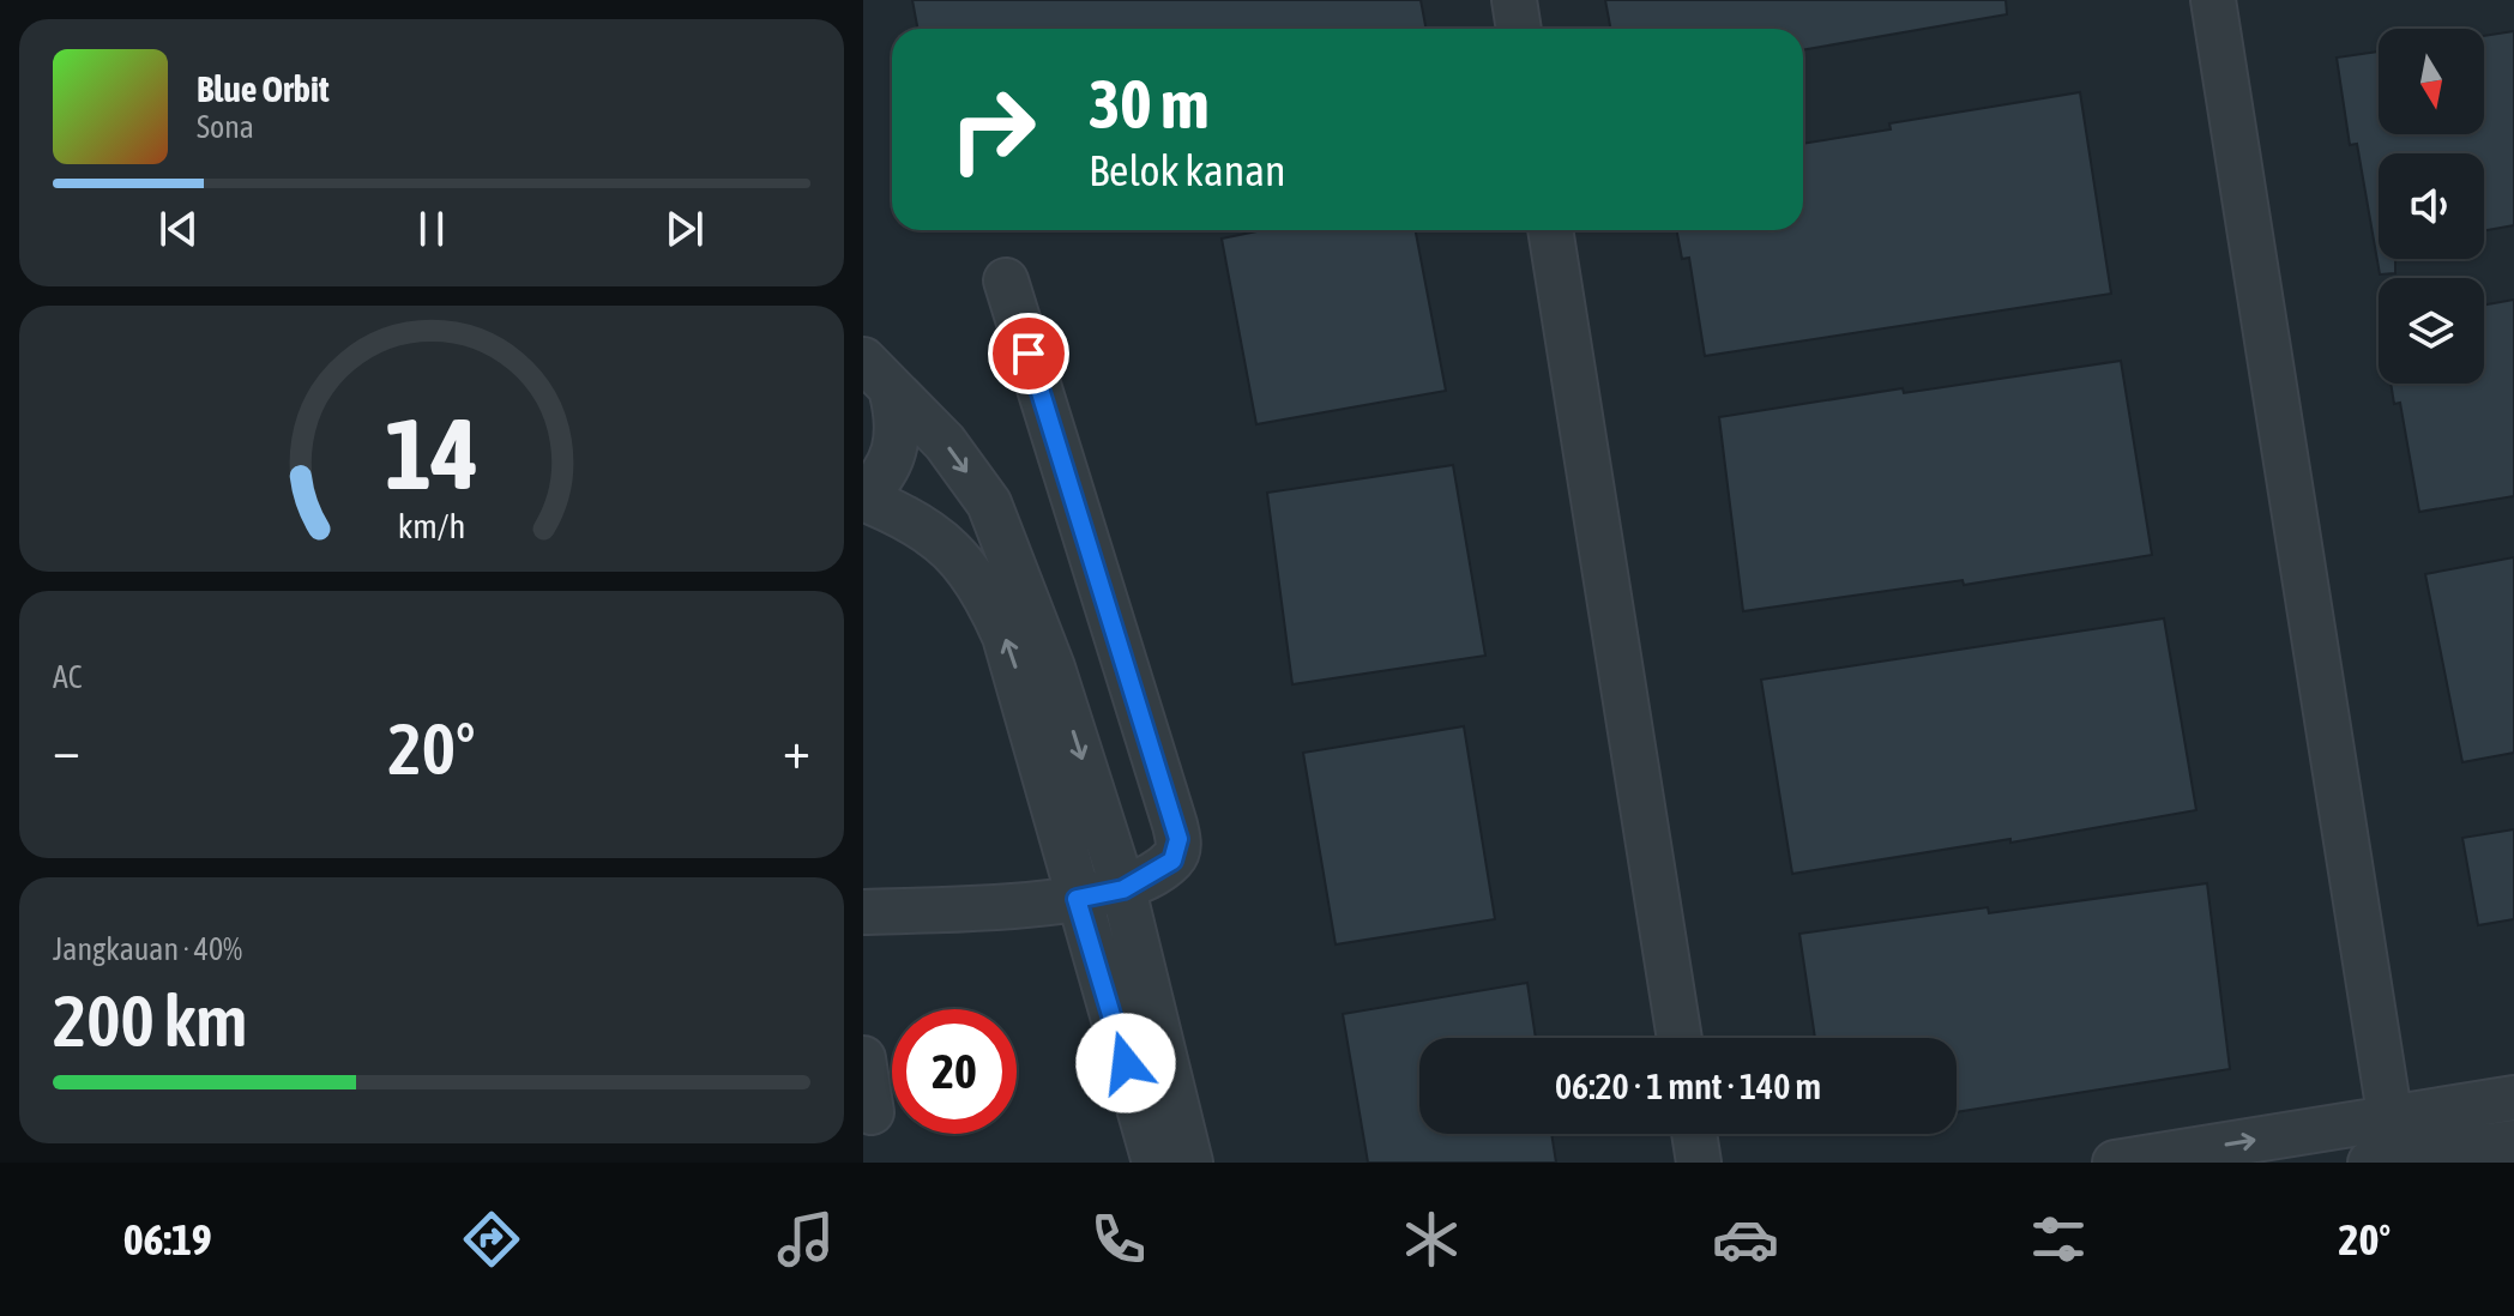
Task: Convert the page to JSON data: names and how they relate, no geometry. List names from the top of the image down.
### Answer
{
  "north": "bottom",
  "page": {
    "turn": ["30 m", "Belok kanan"],
    "song": ["Blue Orbit", "Sona"],
    "tile": [
      "AC",
      ["Jangkauan · 40%", "200 km"]
    ],
    "heat": ["−", "20°", "+"],
    "limit": "20",
    "trip": "06:20 · 1 mnt · 140 m",
    "tabs": ["06:19", "20°"],
    "gauge": ["14", "km/h"]
  }
}
